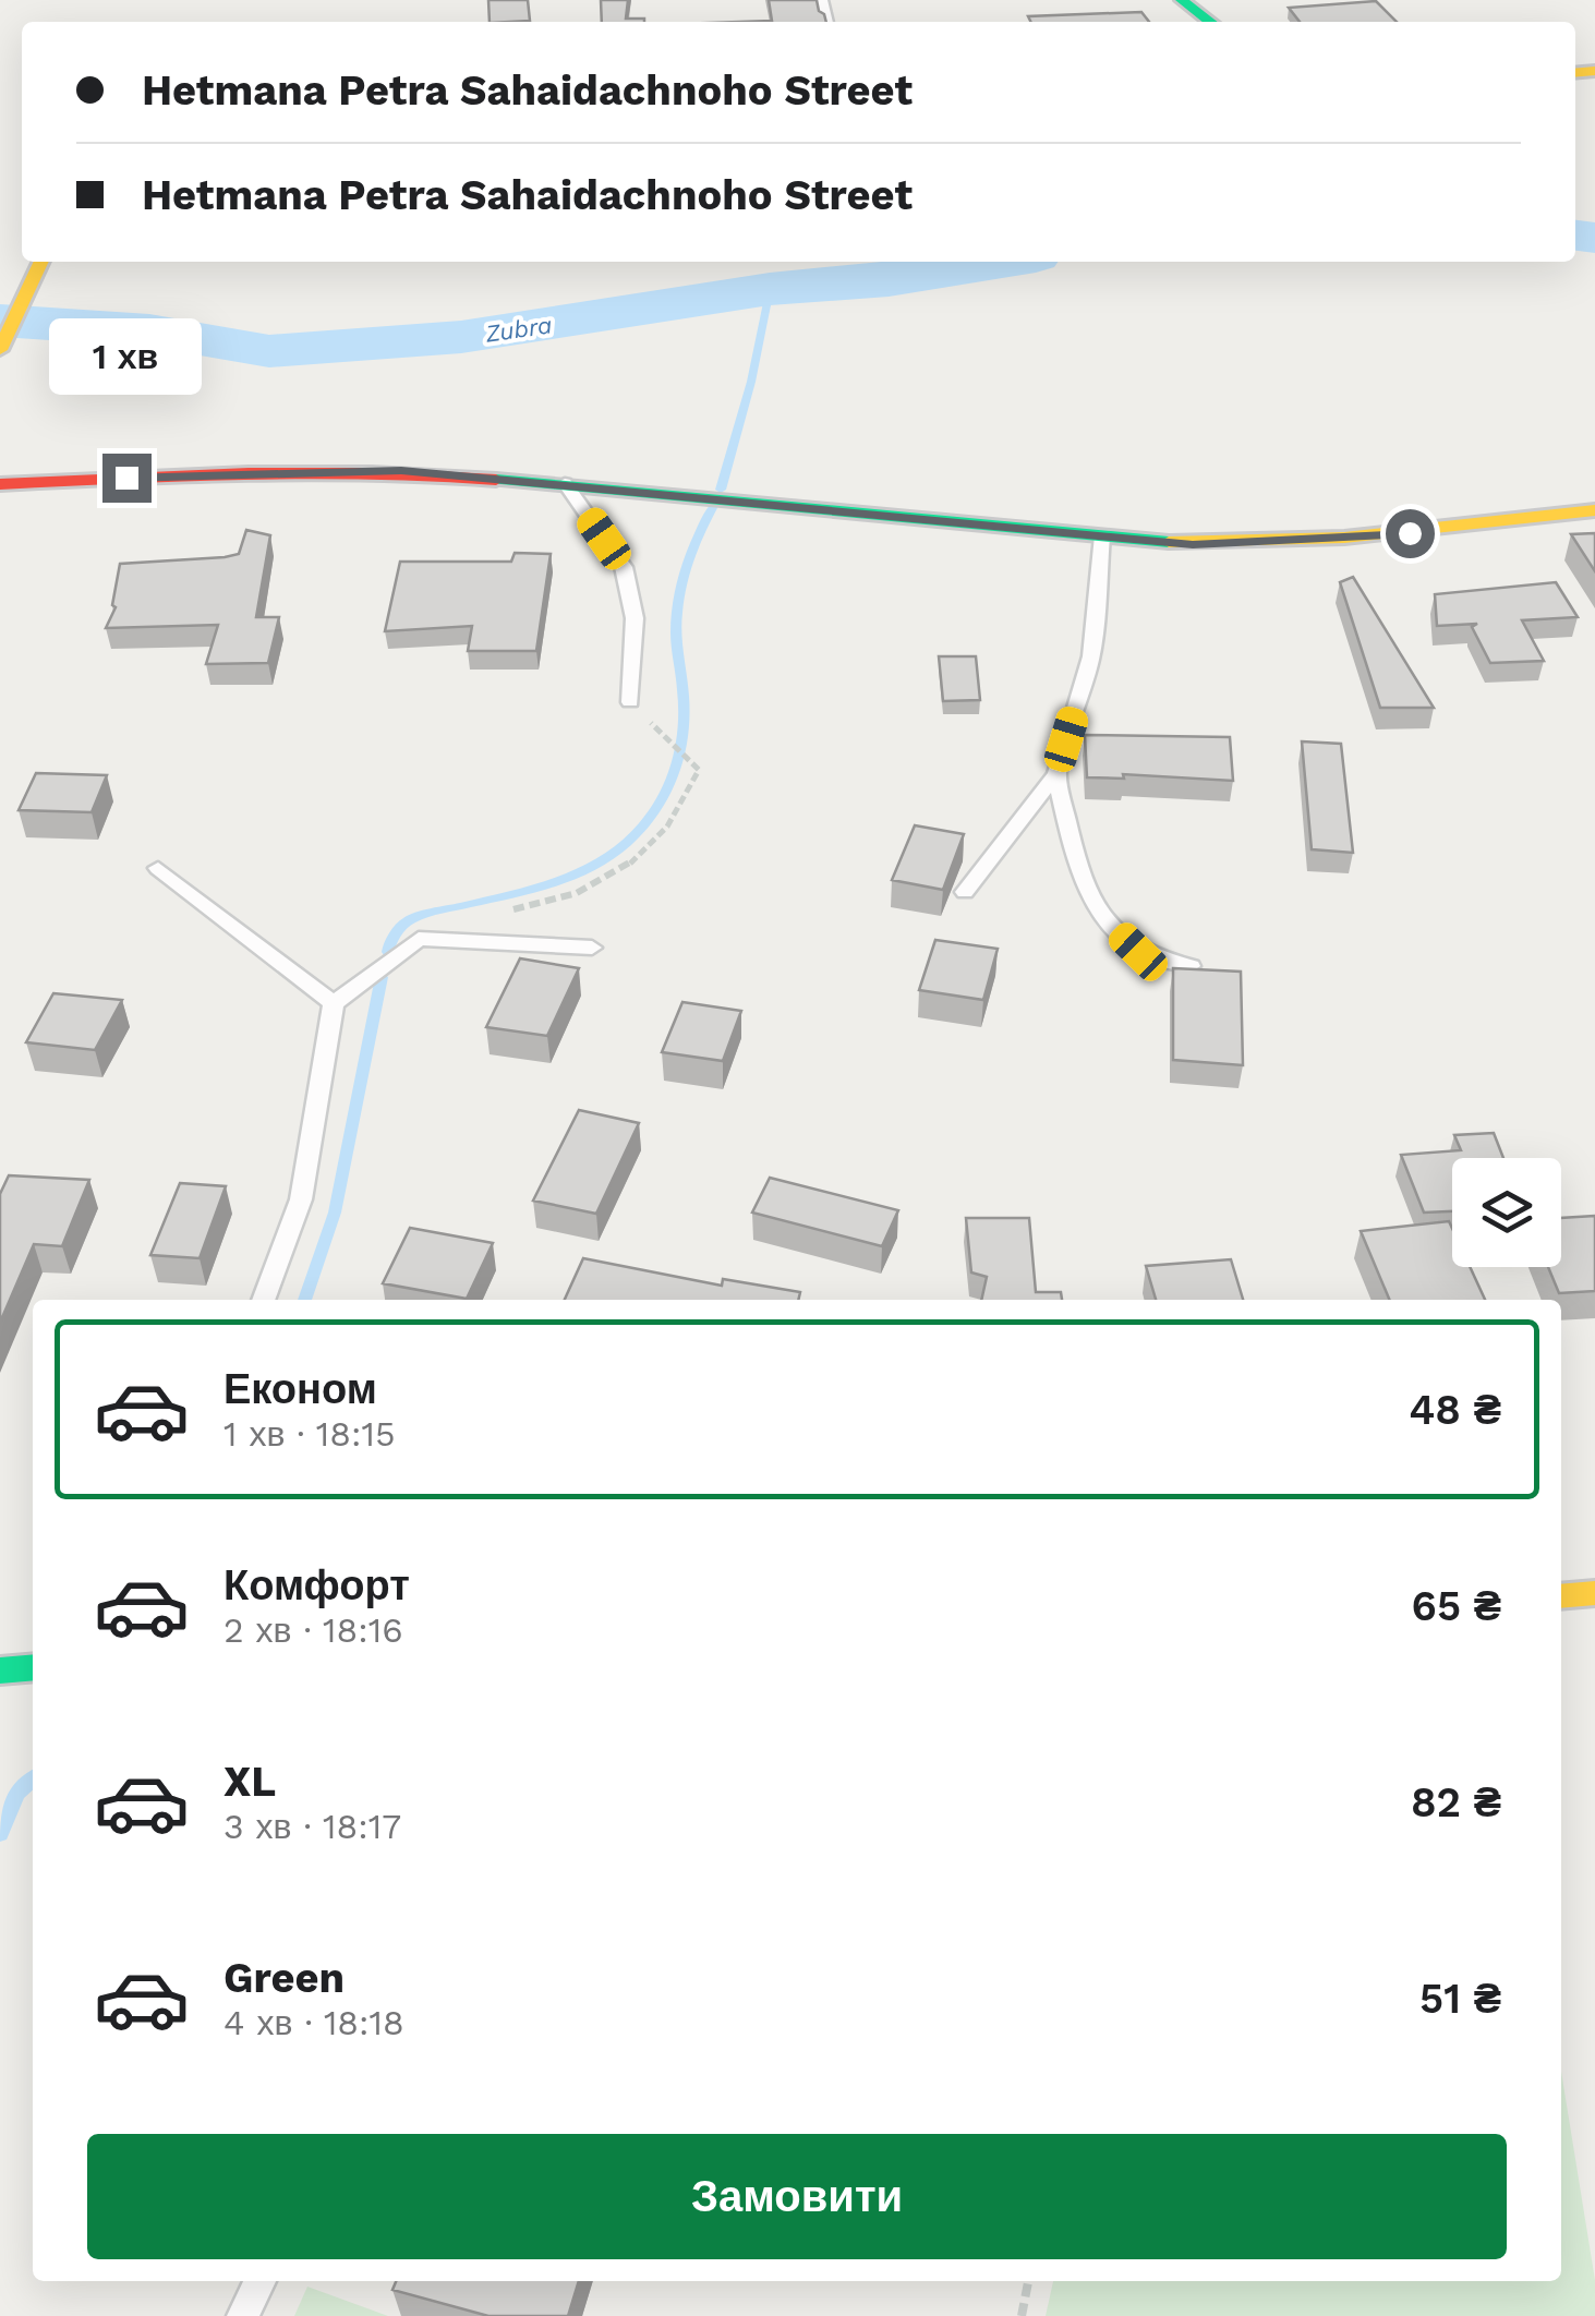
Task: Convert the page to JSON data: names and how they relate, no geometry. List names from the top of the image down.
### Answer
{
  "water": ["Zubra"],
  "page": {
    "banner": ["Hetmana Petra Sahaidachnoho Street", "Hetmana Petra Sahaidachnoho Street"],
    "bubble": "1 хв",
    "list": [
      {
        "name": "Економ",
        "note": "1 хв · 18:15",
        "value": "48 ₴"
      },
      {
        "name": "Комфорт",
        "note": "2 хв · 18:16",
        "value": "65 ₴"
      },
      {
        "name": "XL",
        "note": "3 хв · 18:17",
        "value": "82 ₴"
      },
      {
        "name": "Green",
        "note": "4 хв · 18:18",
        "value": "51 ₴"
      }
    ],
    "buttons": "Замовити"
  }
}
